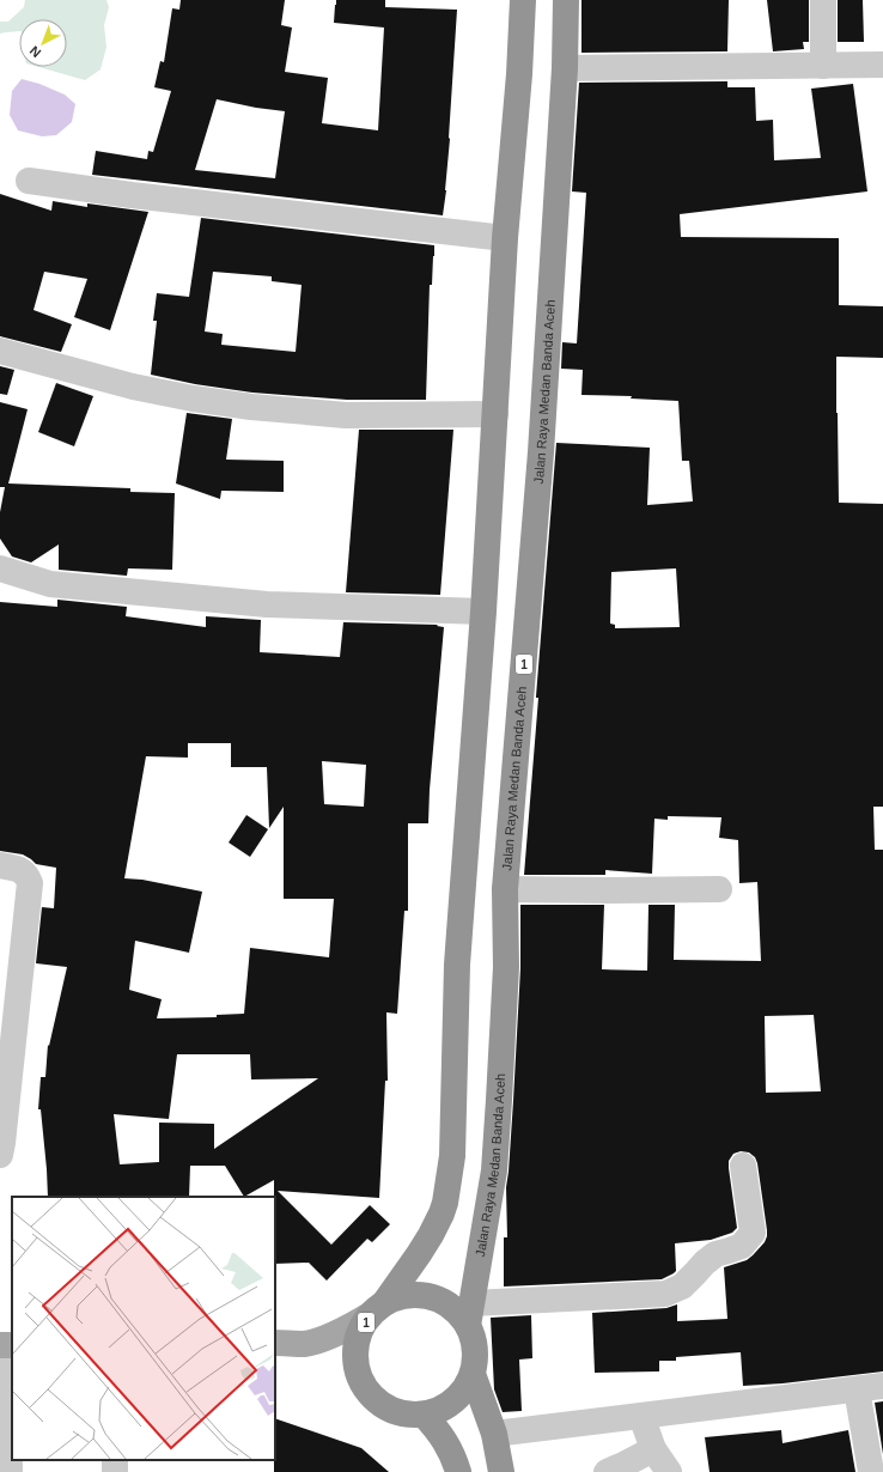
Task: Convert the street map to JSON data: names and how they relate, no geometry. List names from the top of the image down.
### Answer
{
  "streets": {
    "highway": ["Jalan Raya Medan Banda Aceh", "1"]
  },
  "crossings": [
    ["Jalan Raya Medan Banda Aceh", "1"]
  ],
  "north": "bottom left"
}
